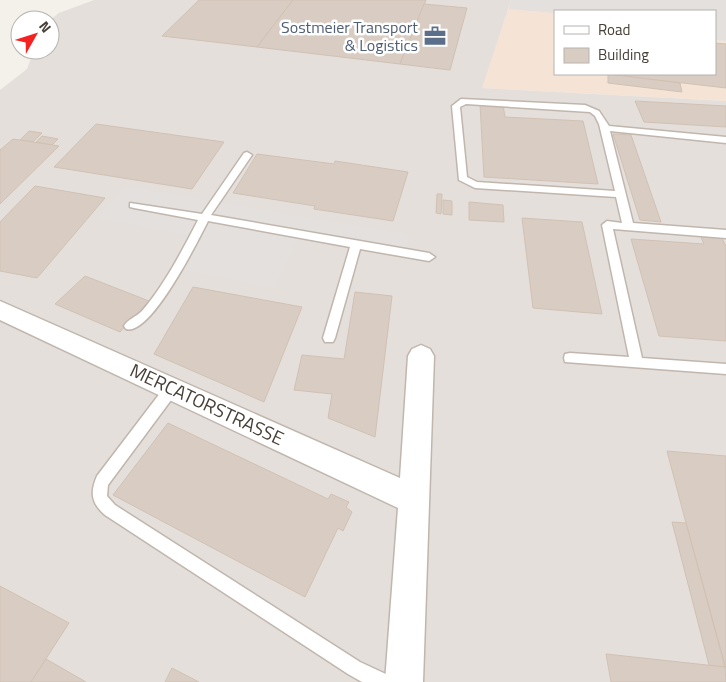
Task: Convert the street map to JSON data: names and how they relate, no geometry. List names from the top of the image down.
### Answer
{
  "streets": {
    "street": ["MERCATORSTRASSE"]
  },
  "places": {
    "office": ["Sostmeier Transport & Logistics"]
  },
  "legend": ["Road", "Building"],
  "north": "top right"
}
